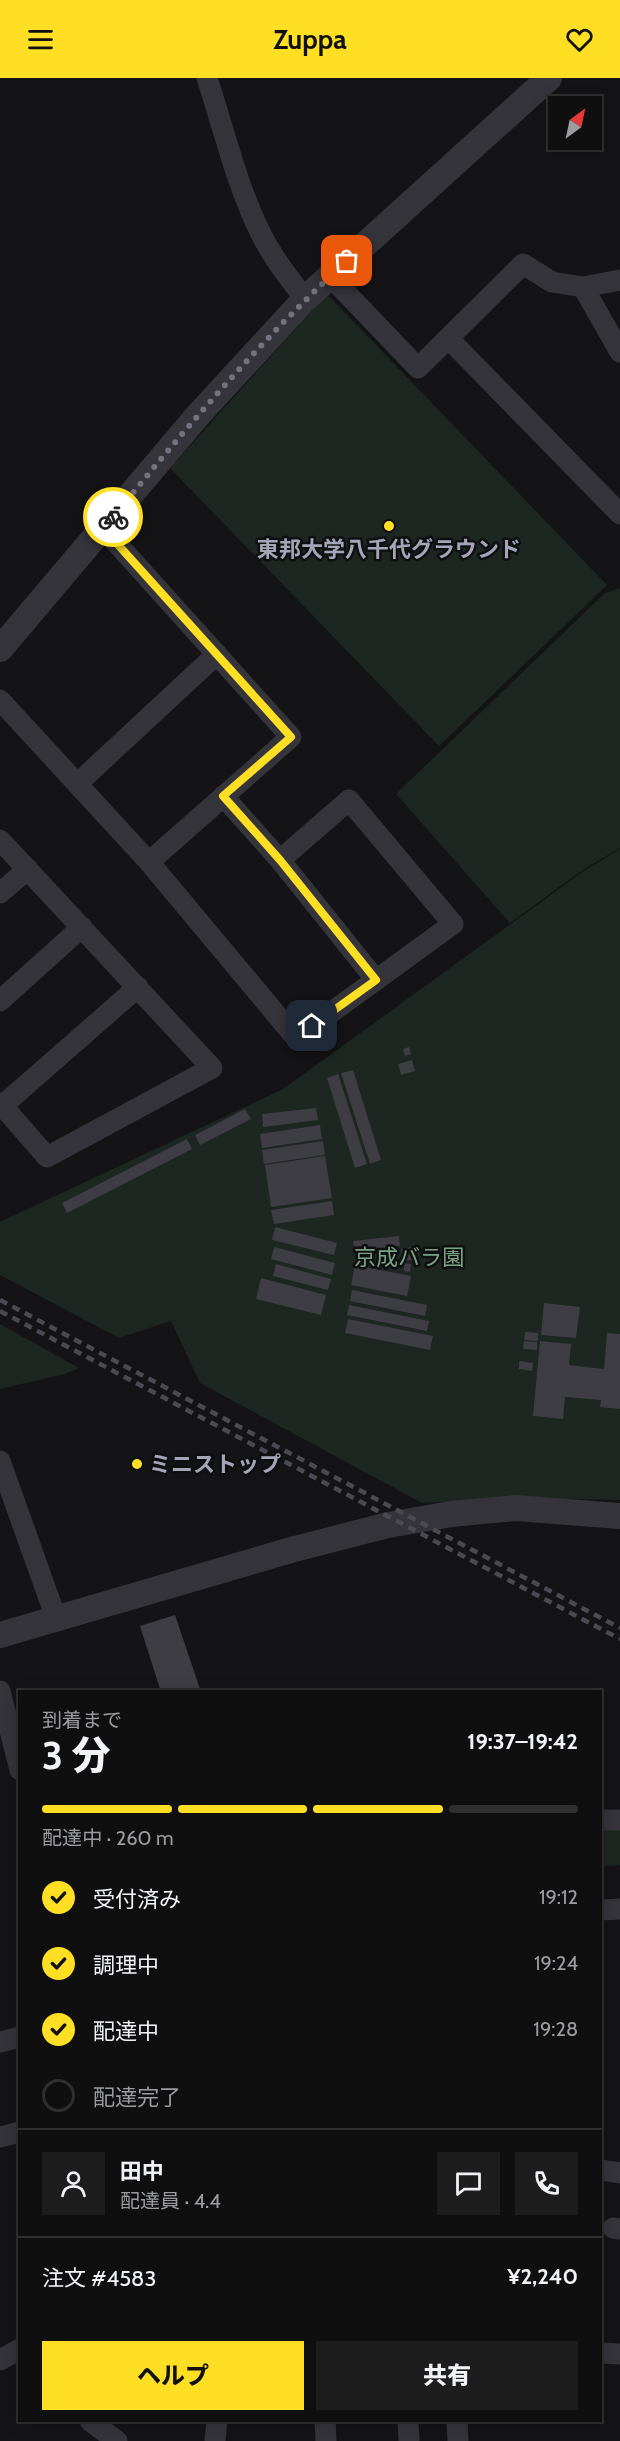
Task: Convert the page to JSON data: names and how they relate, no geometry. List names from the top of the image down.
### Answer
{
  "parks": ["京成バラ園"],
  "places": ["東邦大学八千代グラウンド", "ミニストップ"],
  "north": "top right",
  "page": {
    "header": "Zuppa",
    "heading": ["3 分", "到着まで", "19:37–19:42"],
    "panel": [
      "田中",
      "配達員 · 4.4",
      "注文 #4583",
      "¥2,240"
    ],
    "bar": "配達中 · 260 m",
    "list": [
      ["受付済み", "19:12"],
      ["調理中", "19:24"],
      ["配達中", "19:28"],
      "配達完了"
    ],
    "buttons": ["ヘルプ", "共有"]
  }
}
